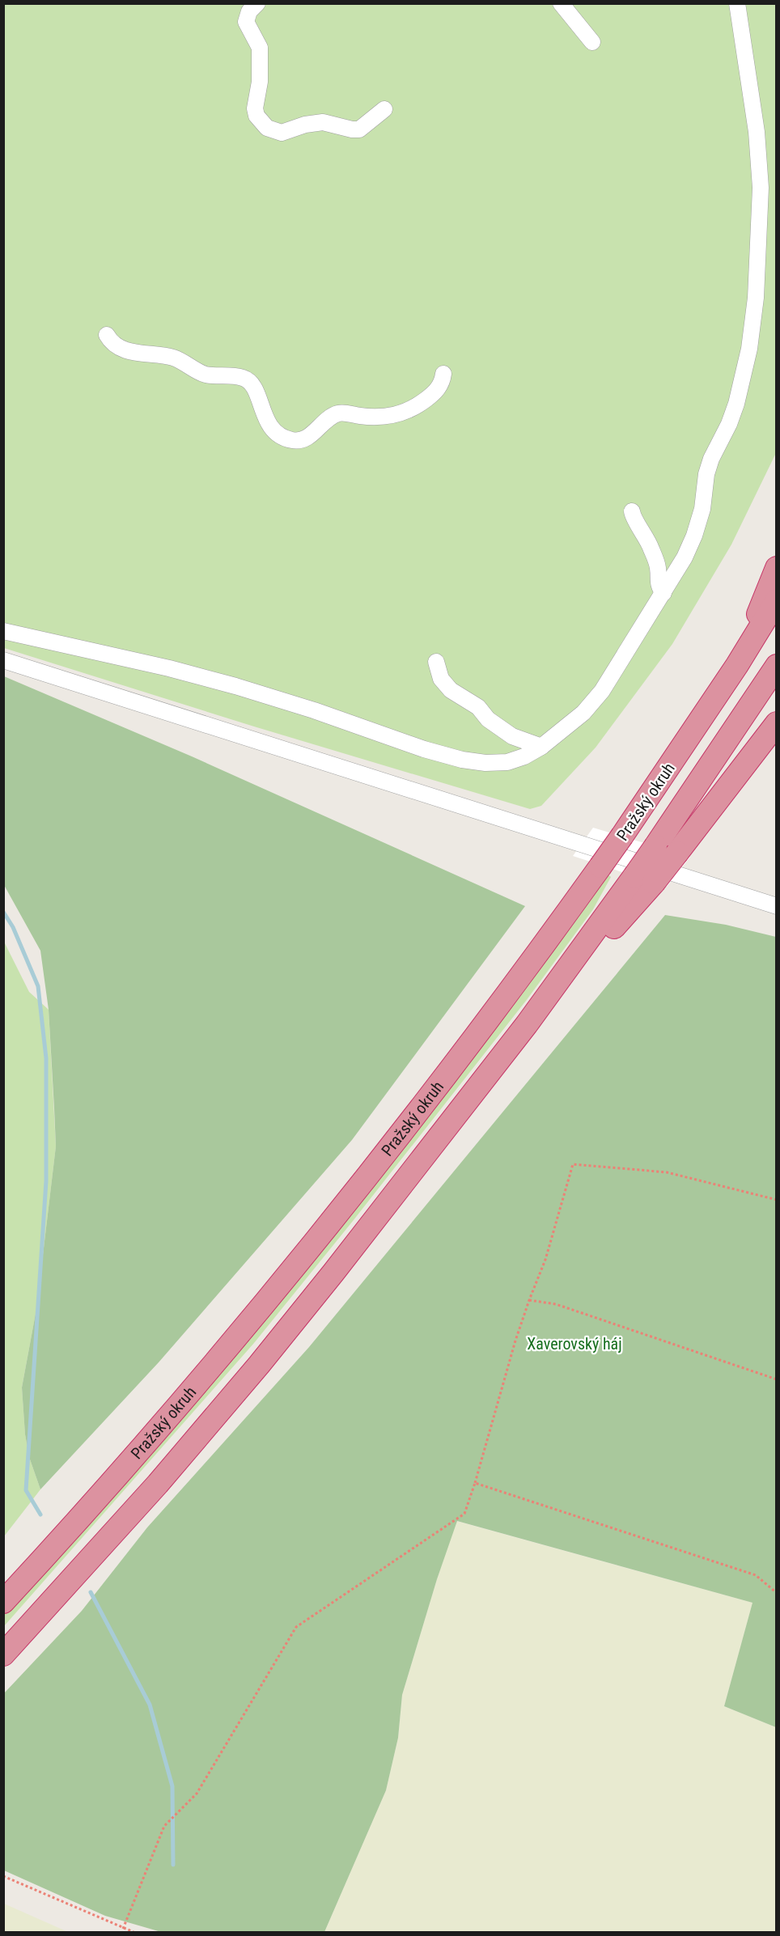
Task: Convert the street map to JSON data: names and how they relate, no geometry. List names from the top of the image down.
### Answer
{
  "streets": {
    "highway": ["Pražský okruh"]
  },
  "parks": ["Xaverovský háj"]
}
